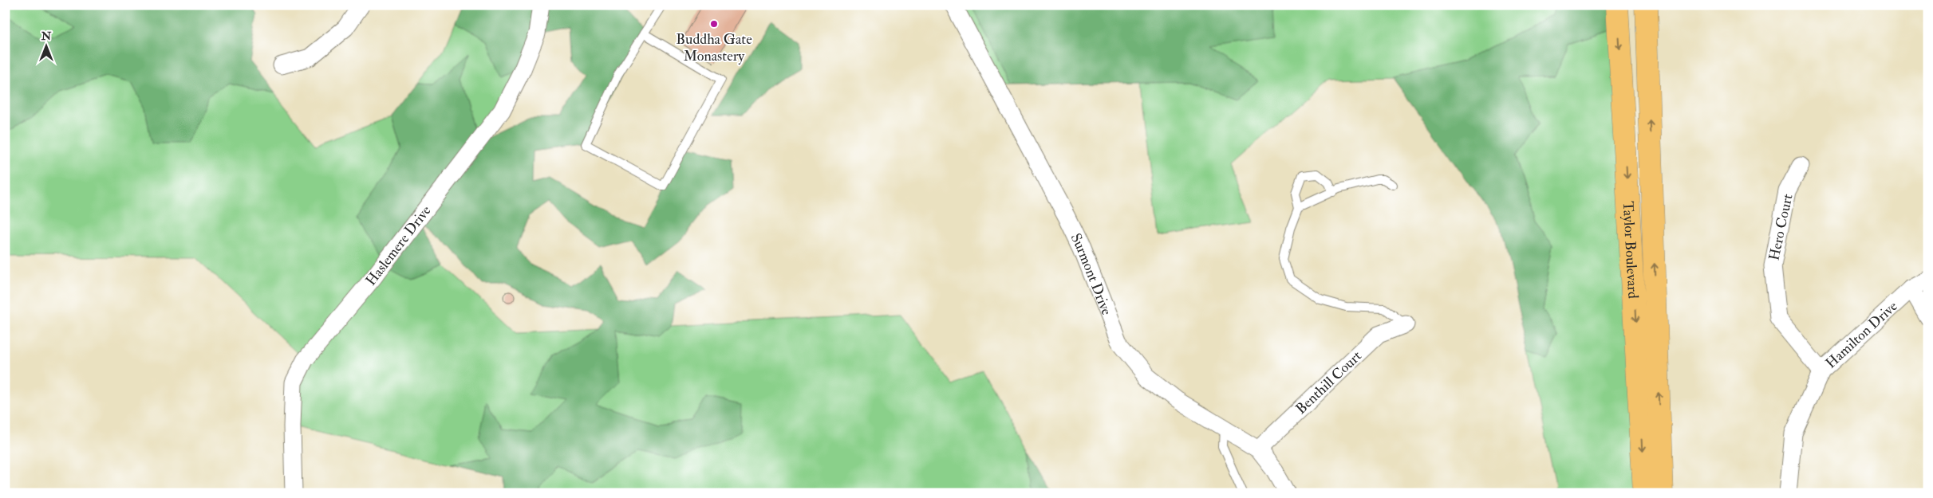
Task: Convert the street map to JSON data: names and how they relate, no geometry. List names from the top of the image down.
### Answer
{
  "streets": {
    "main road": ["Taylor Boulevard"],
    "street": [
      "Hero Court",
      "Haslemere Drive",
      "Surmont Drive",
      "Hamilton Drive",
      "Benthill Court"
    ]
  },
  "crossings": [
    ["Hero Court", "Hamilton Drive"],
    ["Surmont Drive", "Benthill Court"]
  ],
  "places": ["Buddha Gate Monastery"],
  "north": "top"
}
